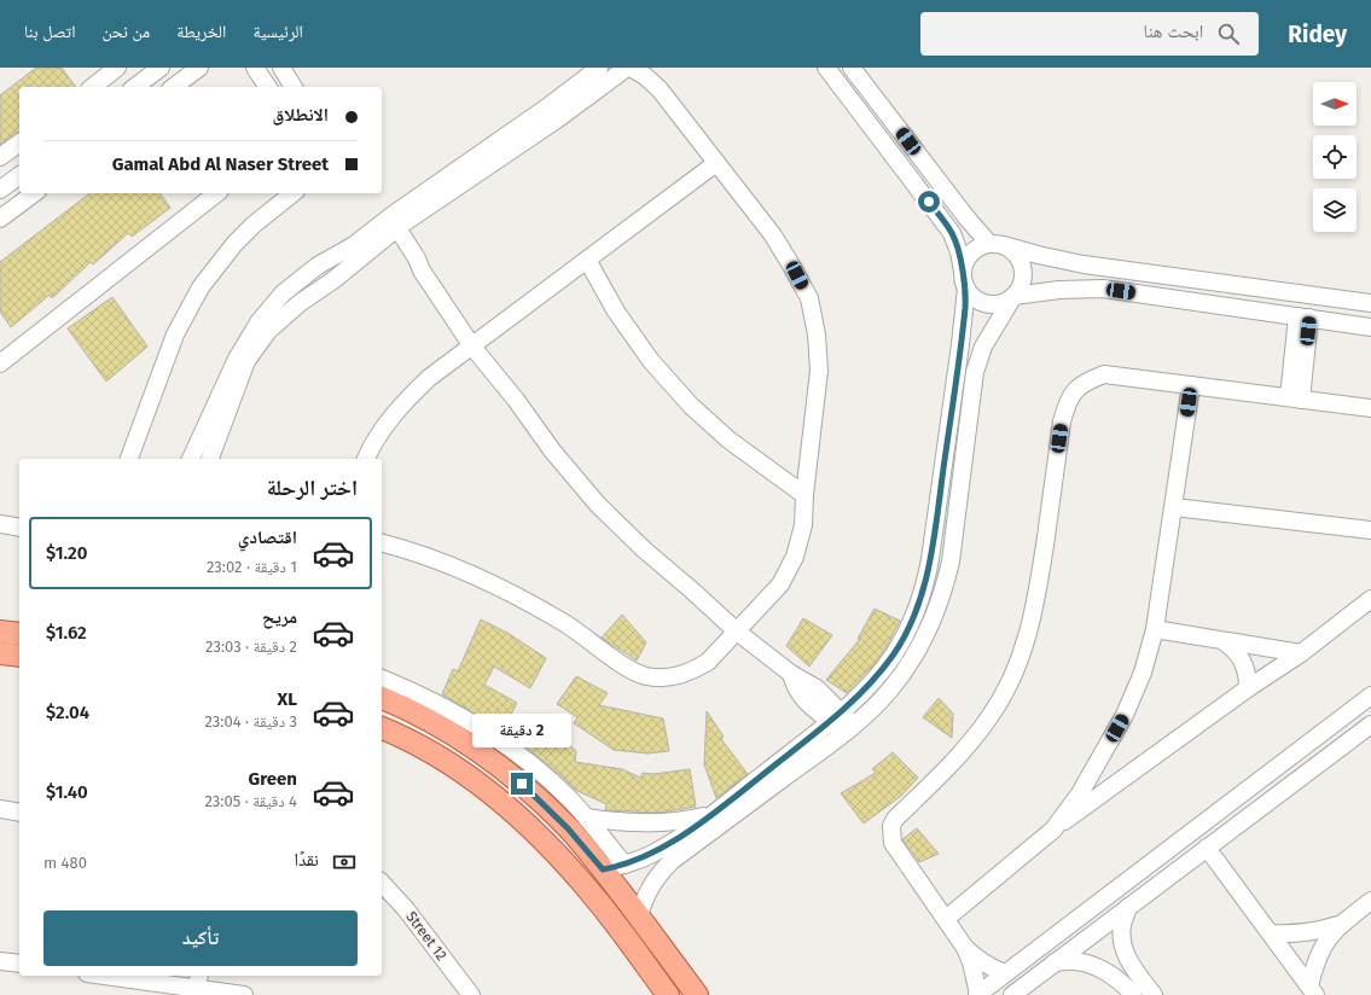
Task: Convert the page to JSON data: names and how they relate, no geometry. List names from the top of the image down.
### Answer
{
  "streets": {
    "street": ["Street 12"]
  },
  "north": "right",
  "page": {
    "header": "Ridey",
    "search": "ابحث هنا",
    "nav": [
      "الرئيسية",
      "الخريطة",
      "من نحن",
      "اتصل بنا"
    ],
    "banner": ["الانطلاق", "Gamal Abd Al Naser Street"],
    "heading": "اختر الرحلة",
    "list": [
      {
        "name": "اقتصادي",
        "note": "1 دقيقة · 23:02",
        "value": "$1.20"
      },
      {
        "name": "مريح",
        "note": "2 دقيقة · 23:03",
        "value": "$1.62"
      },
      {
        "name": "XL",
        "note": "3 دقيقة · 23:04",
        "value": "$2.04"
      },
      {
        "name": "Green",
        "note": "4 دقيقة · 23:05",
        "value": "$1.40"
      }
    ],
    "bubble": "2 دقيقة",
    "pay": ["نقدًا", "480 m"],
    "buttons": "تأكيد"
  }
}
